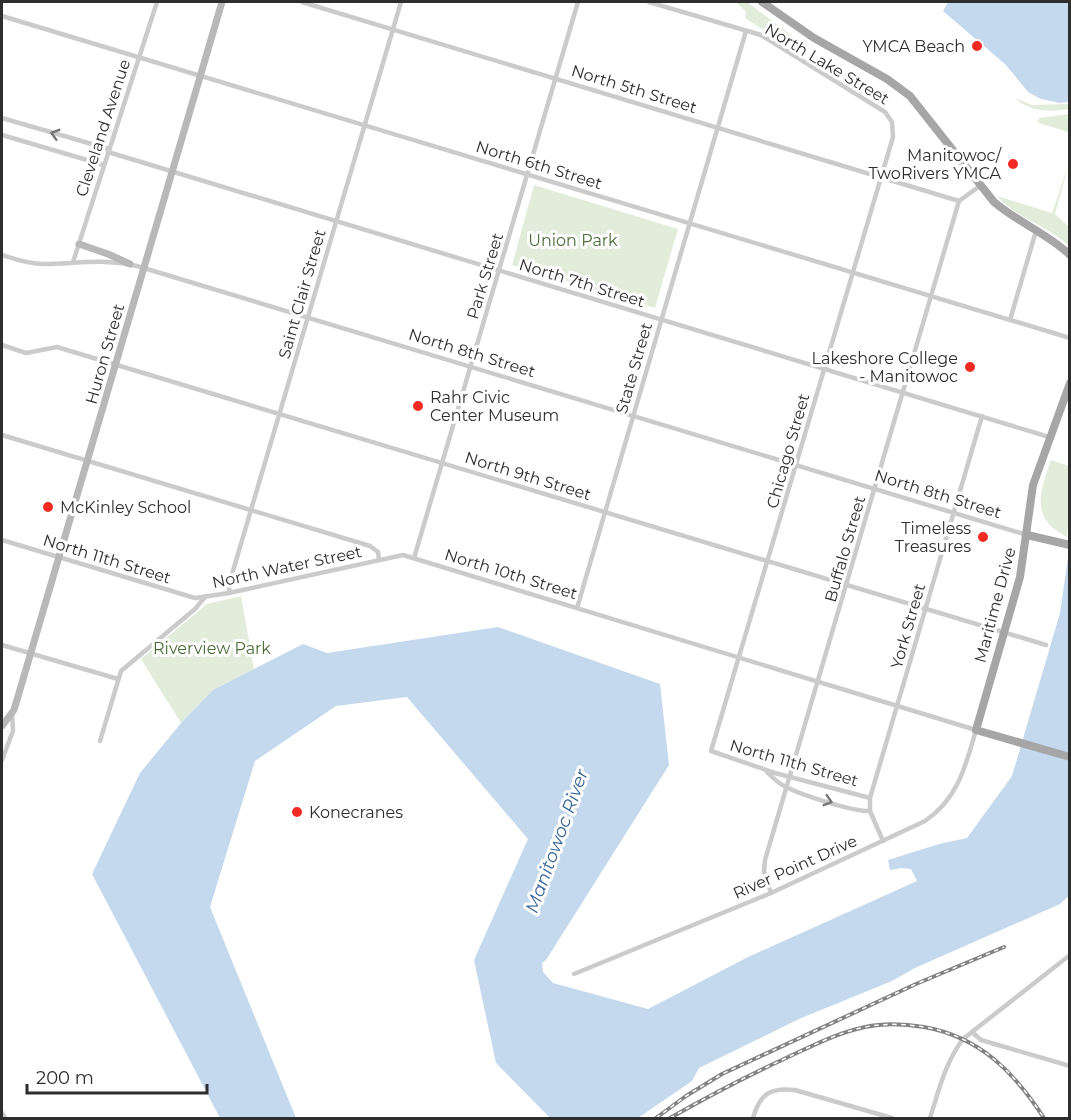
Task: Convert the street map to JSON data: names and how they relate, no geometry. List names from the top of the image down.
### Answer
{
  "streets": {
    "main road": ["North 8th Street", "North 10th Street", "Maritime Drive"],
    "street": [
      "North Lake Street",
      "North 5th Street",
      "Cleveland Avenue",
      "North 6th Street",
      "Park Street",
      "North 7th Street",
      "Saint Clair Street",
      "Huron Street",
      "State Street",
      "Chicago Street",
      "North 9th Street",
      "Buffalo Street",
      "North 11th Street",
      "North Water Street",
      "York Street",
      "River Point Drive"
    ]
  },
  "crossings": [
    ["North Lake Street", "State Street"],
    ["North Lake Street", "Chicago Street"],
    ["North 5th Street", "Park Street"],
    ["North 5th Street", "Saint Clair Street"],
    ["North 5th Street", "State Street"],
    ["North 5th Street", "Chicago Street"],
    ["North 5th Street", "Buffalo Street"],
    ["Cleveland Avenue", "North 6th Street"],
    ["Cleveland Avenue", "North 7th Street"],
    ["Cleveland Avenue", "North 8th Street"],
    ["North 6th Street", "Park Street"],
    ["North 6th Street", "Saint Clair Street"],
    ["North 6th Street", "Huron Street"],
    ["North 6th Street", "State Street"],
    ["North 6th Street", "Chicago Street"],
    ["North 6th Street", "Buffalo Street"],
    ["Park Street", "North 7th Street"],
    ["Park Street", "North 8th Street"],
    ["Park Street", "North 9th Street"],
    ["Park Street", "North 10th Street"],
    ["North 7th Street", "Saint Clair Street"],
    ["North 7th Street", "Huron Street"],
    ["North 7th Street", "State Street"],
    ["North 7th Street", "Chicago Street"],
    ["North 7th Street", "Buffalo Street"],
    ["North 7th Street", "Maritime Drive"],
    ["North 7th Street", "York Street"],
    ["Saint Clair Street", "North 8th Street"],
    ["Saint Clair Street", "North 9th Street"],
    ["Saint Clair Street", "North Water Street"],
    ["North 8th Street", "Huron Street"],
    ["North 8th Street", "State Street"],
    ["North 8th Street", "Chicago Street"],
    ["North 8th Street", "Buffalo Street"],
    ["North 8th Street", "Maritime Drive"],
    ["North 8th Street", "York Street"],
    ["Huron Street", "North 9th Street"],
    ["Huron Street", "North 11th Street"],
    ["State Street", "North 9th Street"],
    ["State Street", "North 10th Street"],
    ["Chicago Street", "North 9th Street"],
    ["Chicago Street", "North 11th Street"],
    ["Chicago Street", "North 10th Street"],
    ["North 9th Street", "Buffalo Street"],
    ["North 9th Street", "Maritime Drive"],
    ["North 9th Street", "York Street"],
    ["Buffalo Street", "North 11th Street"],
    ["Buffalo Street", "North 10th Street"],
    ["Buffalo Street", "River Point Drive"],
    ["North 11th Street", "North Water Street"],
    ["North 11th Street", "York Street"],
    ["North Water Street", "North 10th Street"],
    ["North 10th Street", "Maritime Drive"],
    ["North 10th Street", "York Street"],
    ["North 10th Street", "River Point Drive"],
    ["Maritime Drive", "River Point Drive"],
    ["York Street", "River Point Drive"]
  ],
  "water": ["Manitowoc River"],
  "parks": ["Union Park", "Riverview Park"],
  "places": [
    "YMCA Beach",
    "Manitowoc/ TwoRivers YMCA",
    "Lakeshore College - Manitowoc",
    "Rahr Civic Center Museum",
    "McKinley School",
    "Timeless Treasures",
    "Konecranes"
  ],
  "scale_bar": "200 m"
}
